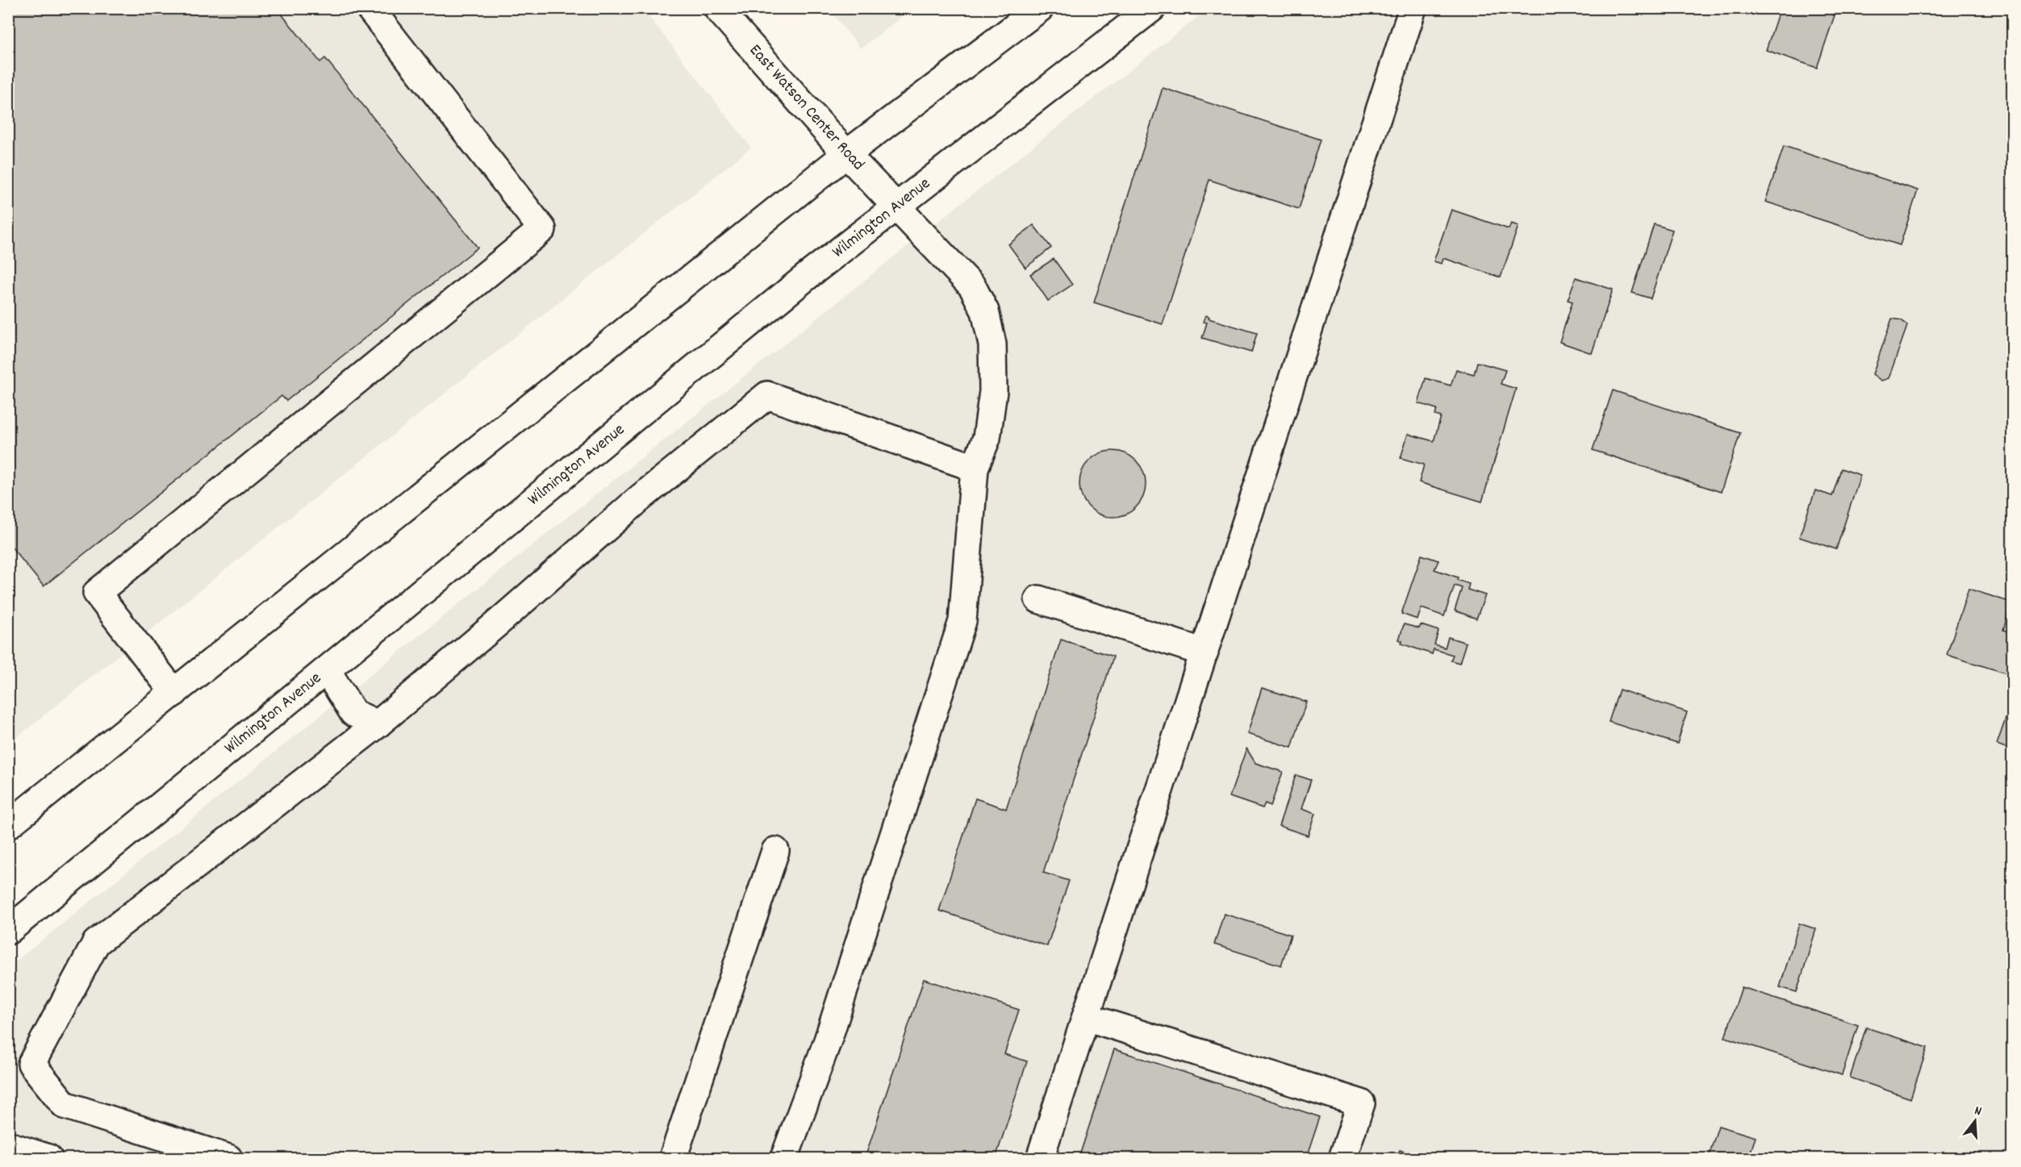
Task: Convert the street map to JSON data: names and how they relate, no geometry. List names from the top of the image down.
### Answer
{
  "streets": {
    "main road": ["East Watson Center Road", "Wilmington Avenue"]
  },
  "crossings": [
    ["East Watson Center Road", "Wilmington Avenue"]
  ],
  "north": "top"
}
